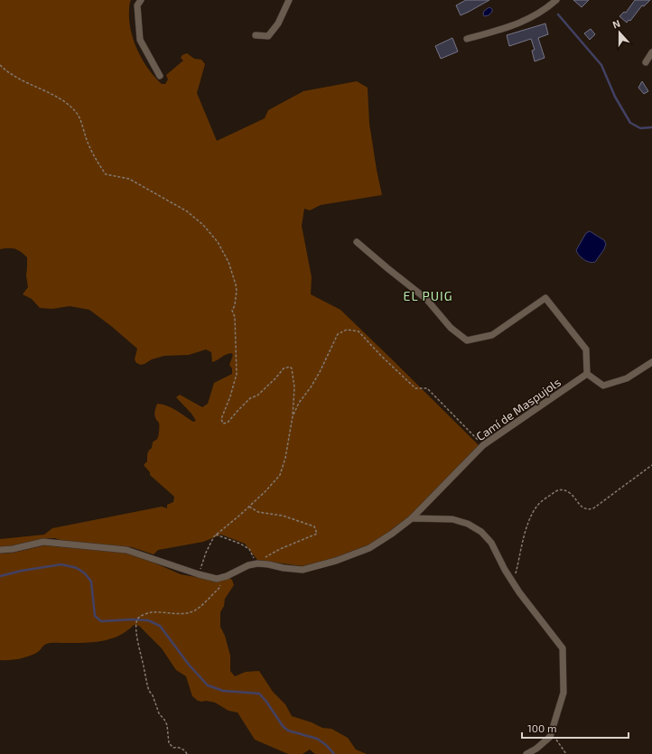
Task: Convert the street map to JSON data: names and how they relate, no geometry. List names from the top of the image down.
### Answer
{
  "streets": {
    "street": ["Camí de Maspujols"]
  },
  "districts": ["EL PUIG"],
  "scale_bar": "100 m",
  "north": "top"
}
